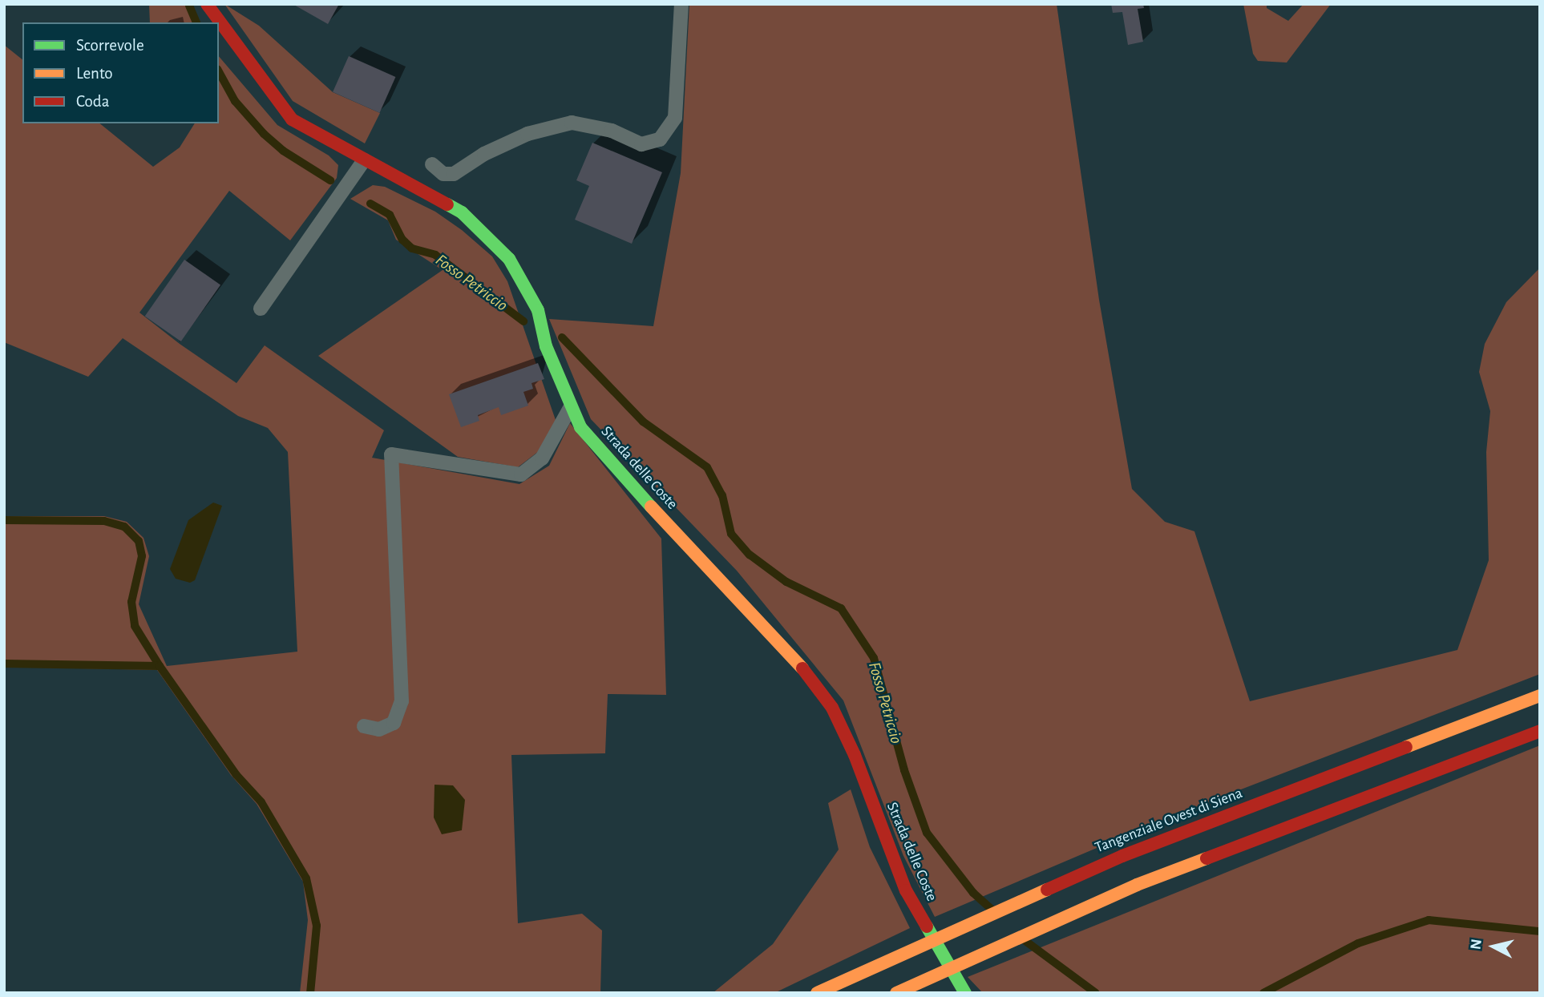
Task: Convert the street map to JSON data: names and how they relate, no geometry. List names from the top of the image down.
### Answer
{
  "streets": {
    "main road": ["Strada delle Coste", "Tangenziale Ovest di Siena"]
  },
  "water": ["Fosso Petriccio"],
  "legend": ["Scorrevole", "Lento", "Coda"],
  "north": "left"
}
